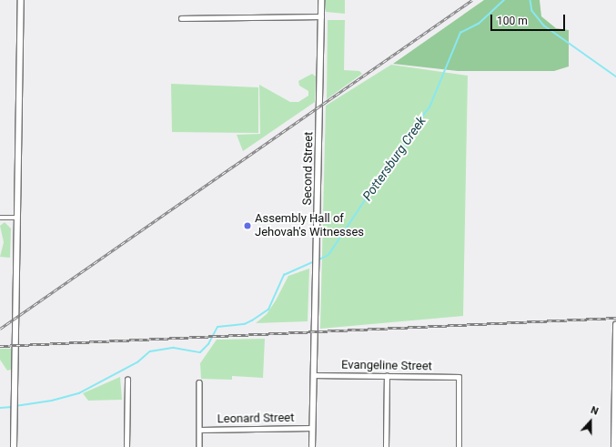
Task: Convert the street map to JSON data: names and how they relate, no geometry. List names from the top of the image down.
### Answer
{
  "streets": {
    "street": ["Second Street", "Evangeline Street", "Leonard Street"]
  },
  "crossings": [
    ["Second Street", "Evangeline Street"],
    ["Second Street", "Leonard Street"]
  ],
  "water": ["Pottersburg Creek"],
  "places": ["Assembly Hall of Jehovah's Witnesses"],
  "scale_bar": "100 m",
  "north": "top"
}
